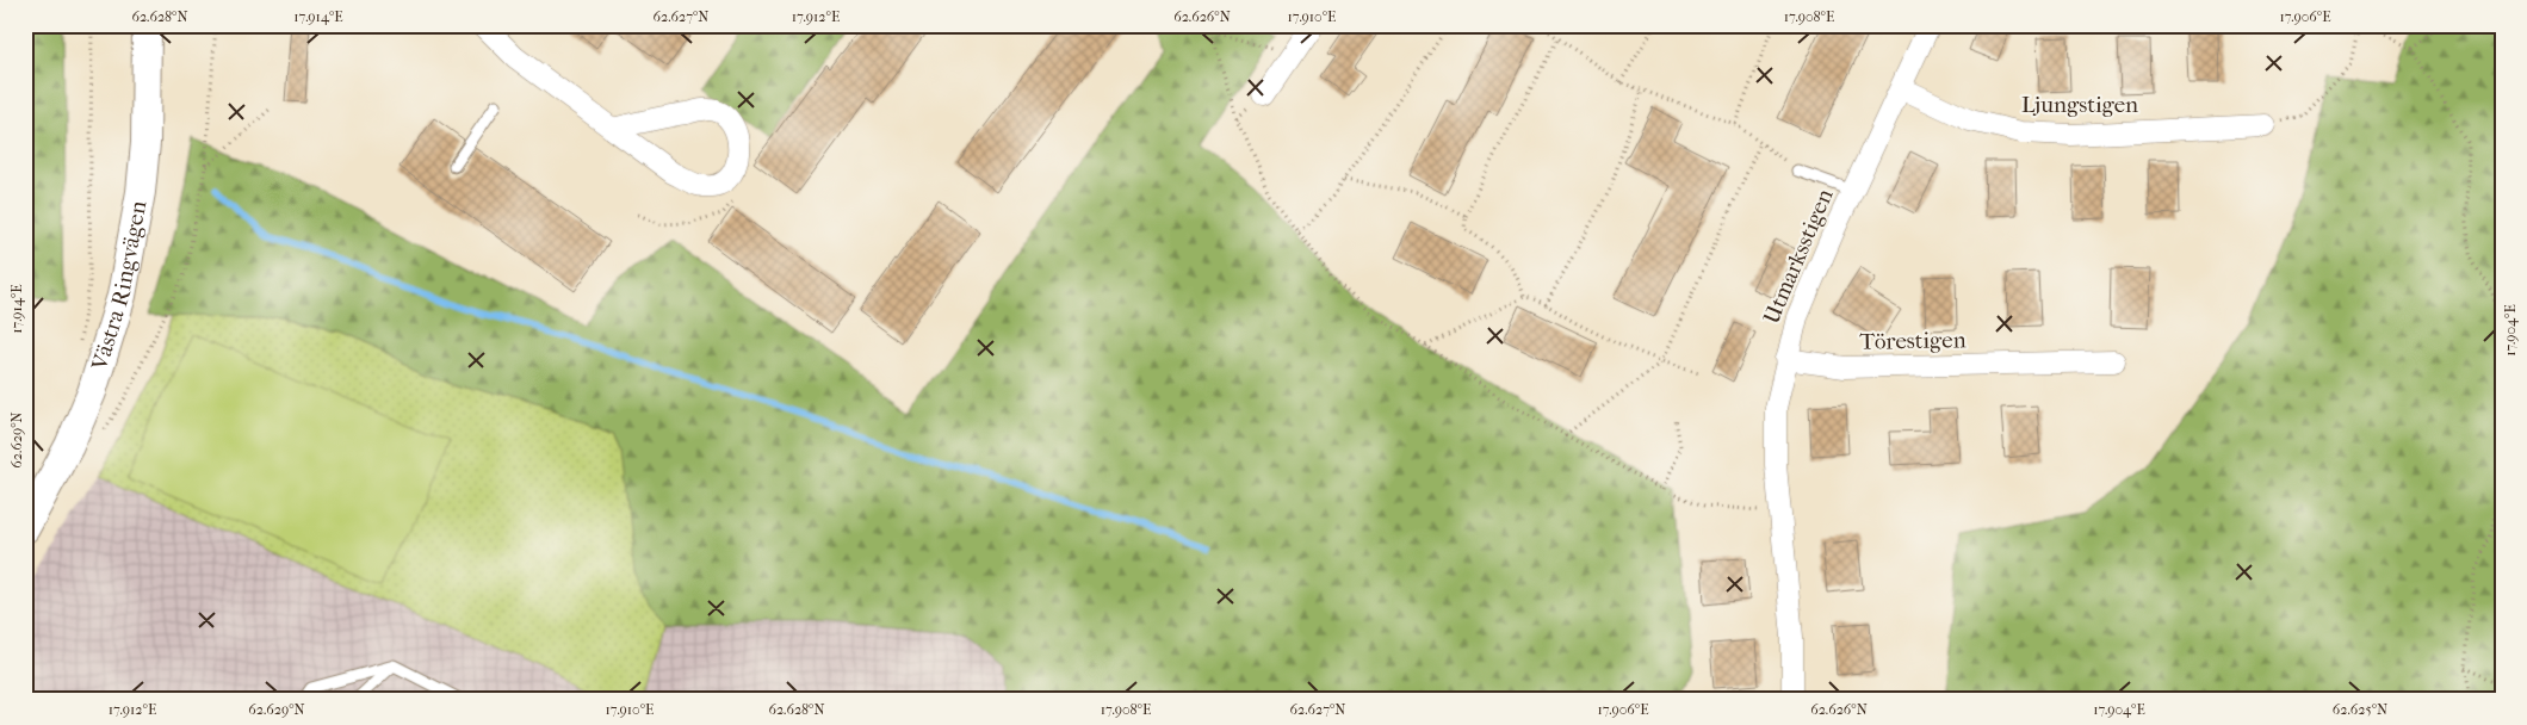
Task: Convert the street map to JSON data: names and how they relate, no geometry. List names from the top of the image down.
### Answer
{
  "streets": {
    "main road": ["Västra Ringvägen"],
    "street": ["Ljungstigen", "Utmarksstigen", "Törestigen"]
  },
  "crossings": [
    ["Ljungstigen", "Utmarksstigen"],
    ["Utmarksstigen", "Törestigen"]
  ],
  "coordinates": [
    "62.628°N",
    "17.914°E",
    "62.627°N",
    "17.912°E",
    "62.626°N",
    "17.910°E",
    "17.908°E",
    "17.906°E",
    "17.904°E",
    "62.629°N",
    "62.625°N"
  ]
}
